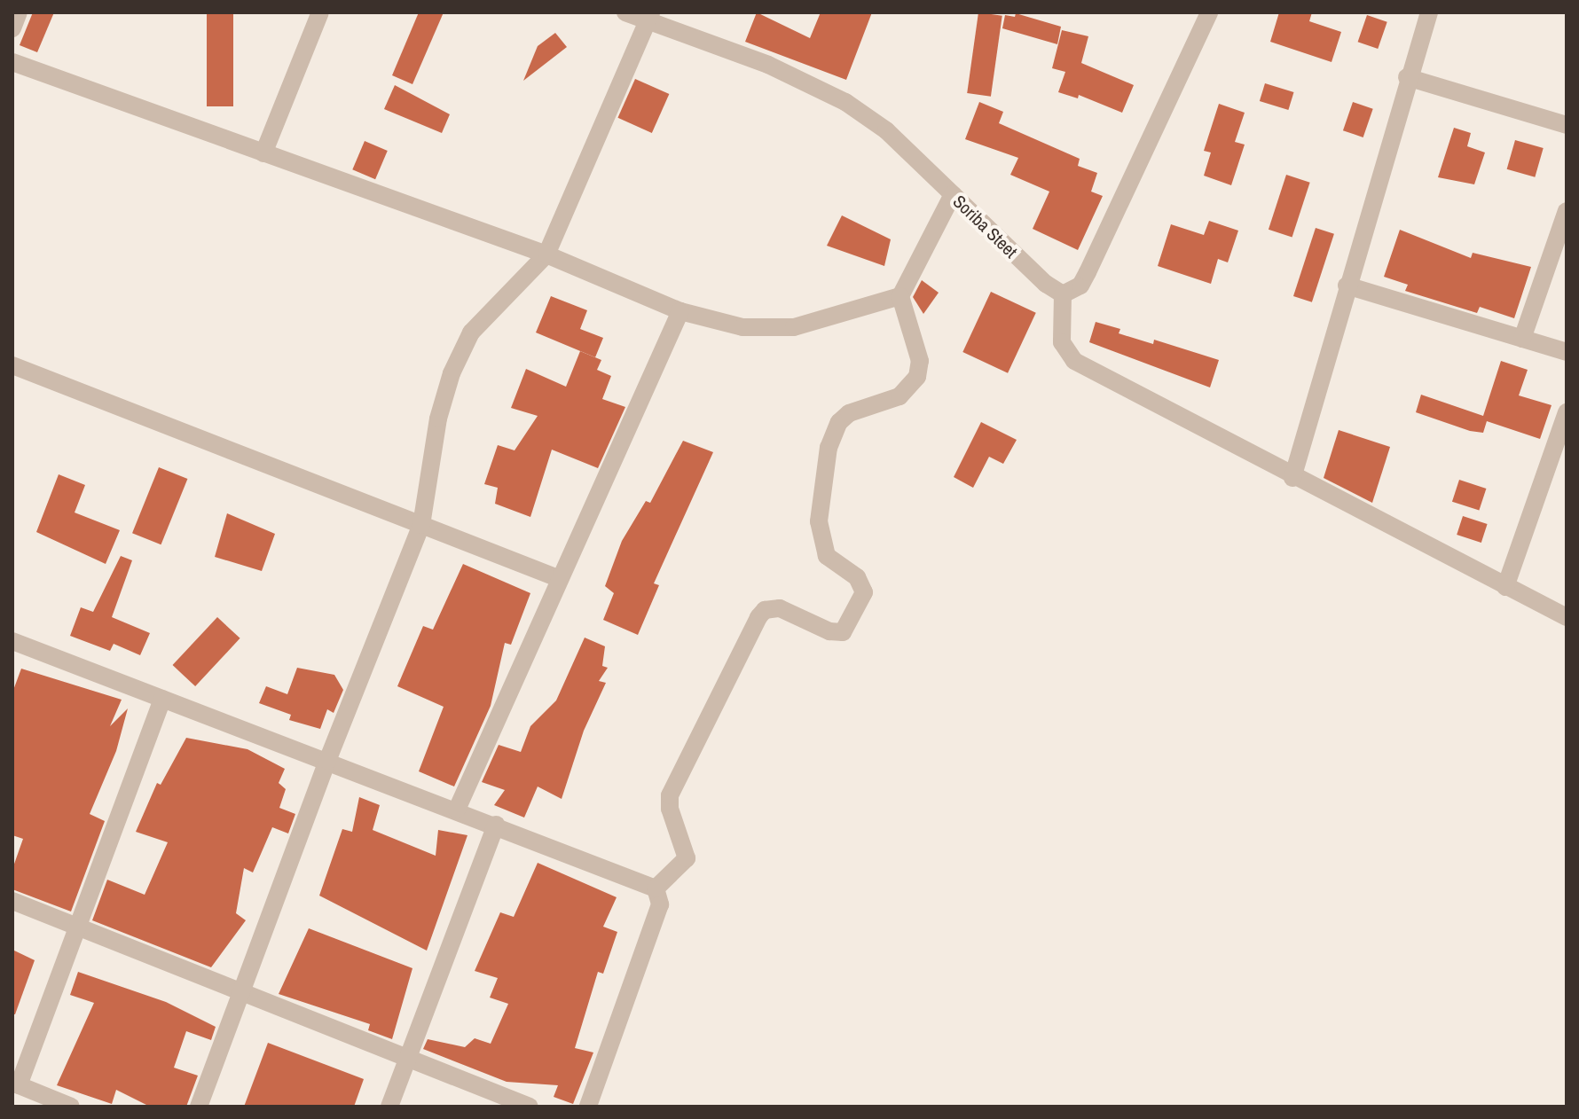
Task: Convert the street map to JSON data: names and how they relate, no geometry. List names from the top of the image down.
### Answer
{
  "streets": {
    "street": ["Soriba Steet"]
  }
}
